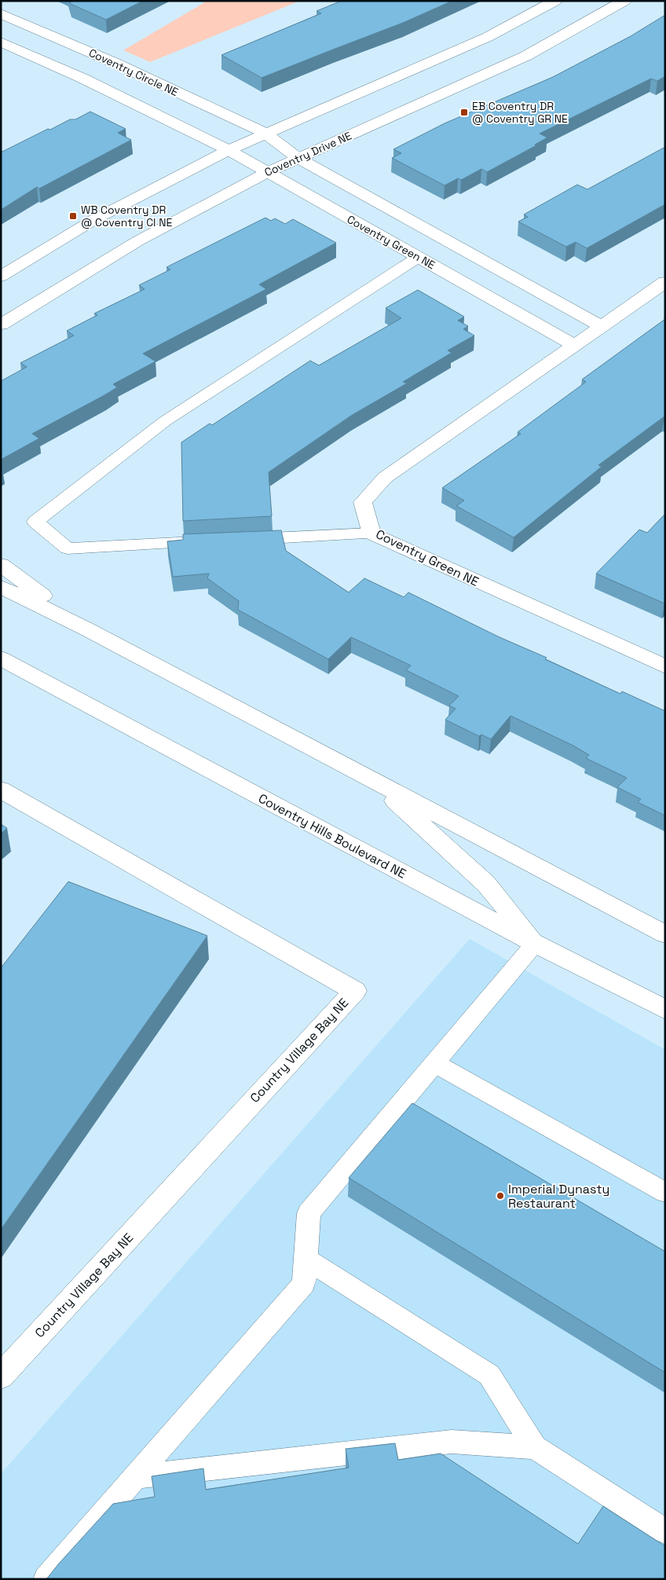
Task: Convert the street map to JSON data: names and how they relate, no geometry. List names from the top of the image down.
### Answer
{
  "streets": {
    "street": [
      "Coventry Circle NE",
      "Coventry Drive NE",
      "Coventry Green NE",
      "Coventry Hills Boulevard NE",
      "Country Village Bay NE"
    ]
  },
  "crossings": [
    ["Coventry Drive NE", "Coventry Green NE"]
  ],
  "places": {
    "transit": ["EB Coventry DR @ Coventry GR NE", "WB Coventry DR @ Coventry CI NE"],
    "other": ["Imperial Dynasty Restaurant"]
  }
}
